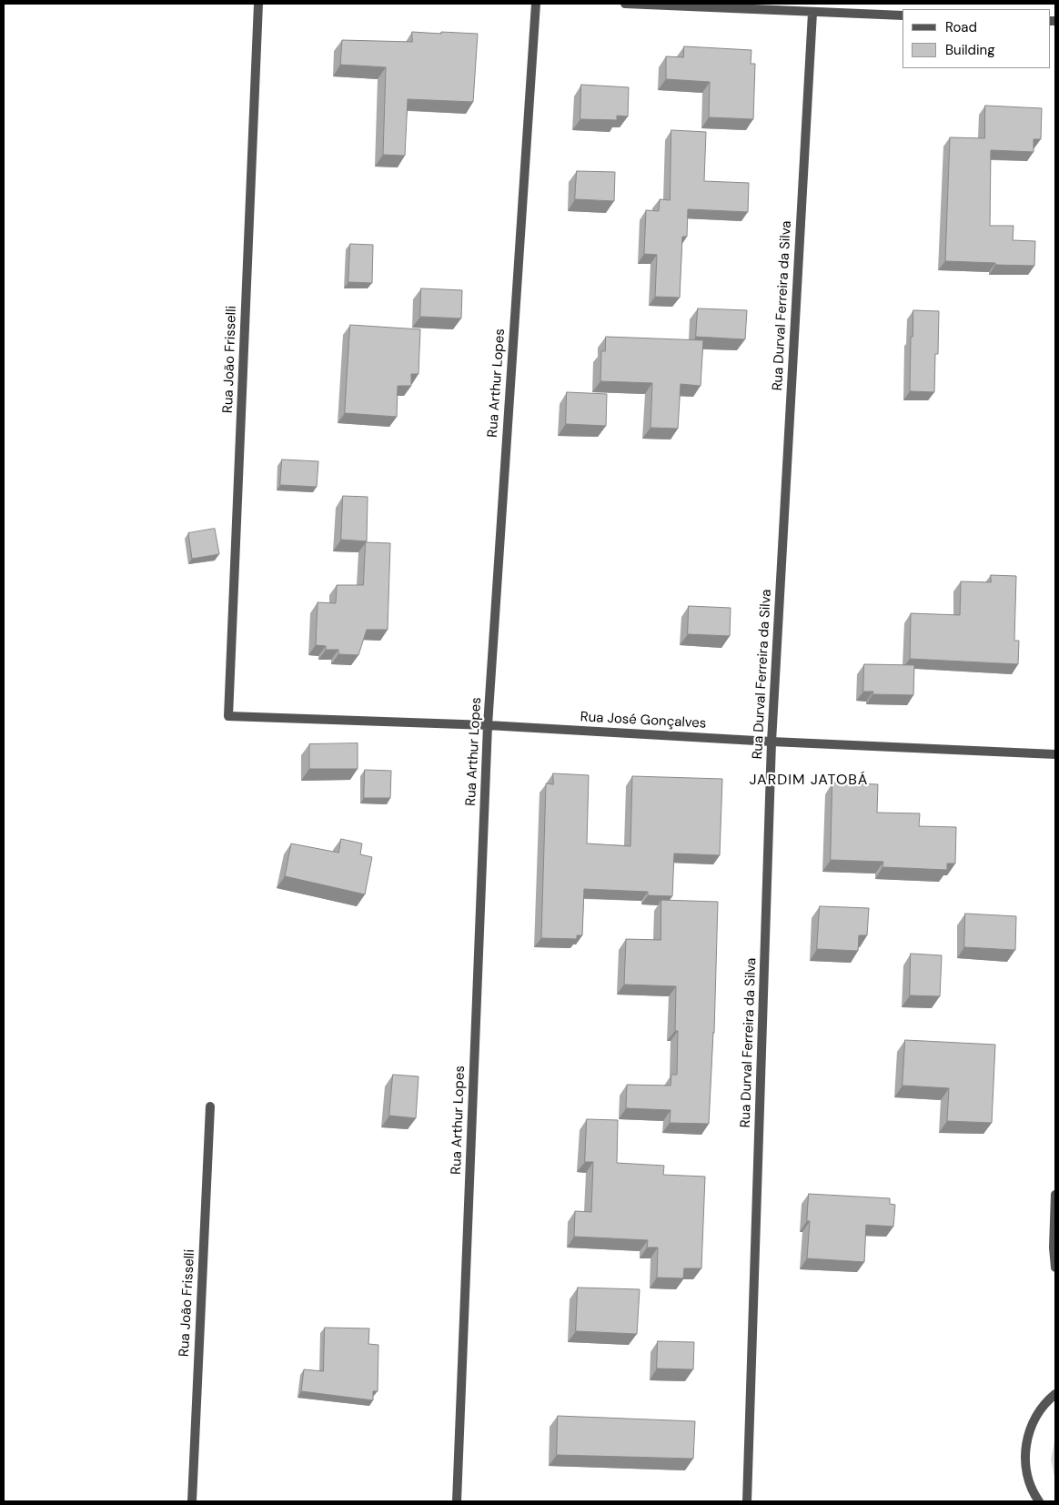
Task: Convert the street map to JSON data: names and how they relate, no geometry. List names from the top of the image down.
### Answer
{
  "streets": {
    "street": [
      "Rua Durval Ferreira da Silva",
      "Rua João Frisselli",
      "Rua Arthur Lopes",
      "Rua José Gonçalves"
    ]
  },
  "crossings": [
    ["Rua Durval Ferreira da Silva", "Rua José Gonçalves"],
    ["Rua João Frisselli", "Rua José Gonçalves"],
    ["Rua Arthur Lopes", "Rua José Gonçalves"]
  ],
  "districts": ["JARDIM JATOBÁ"],
  "legend": ["Road", "Building"]
}
